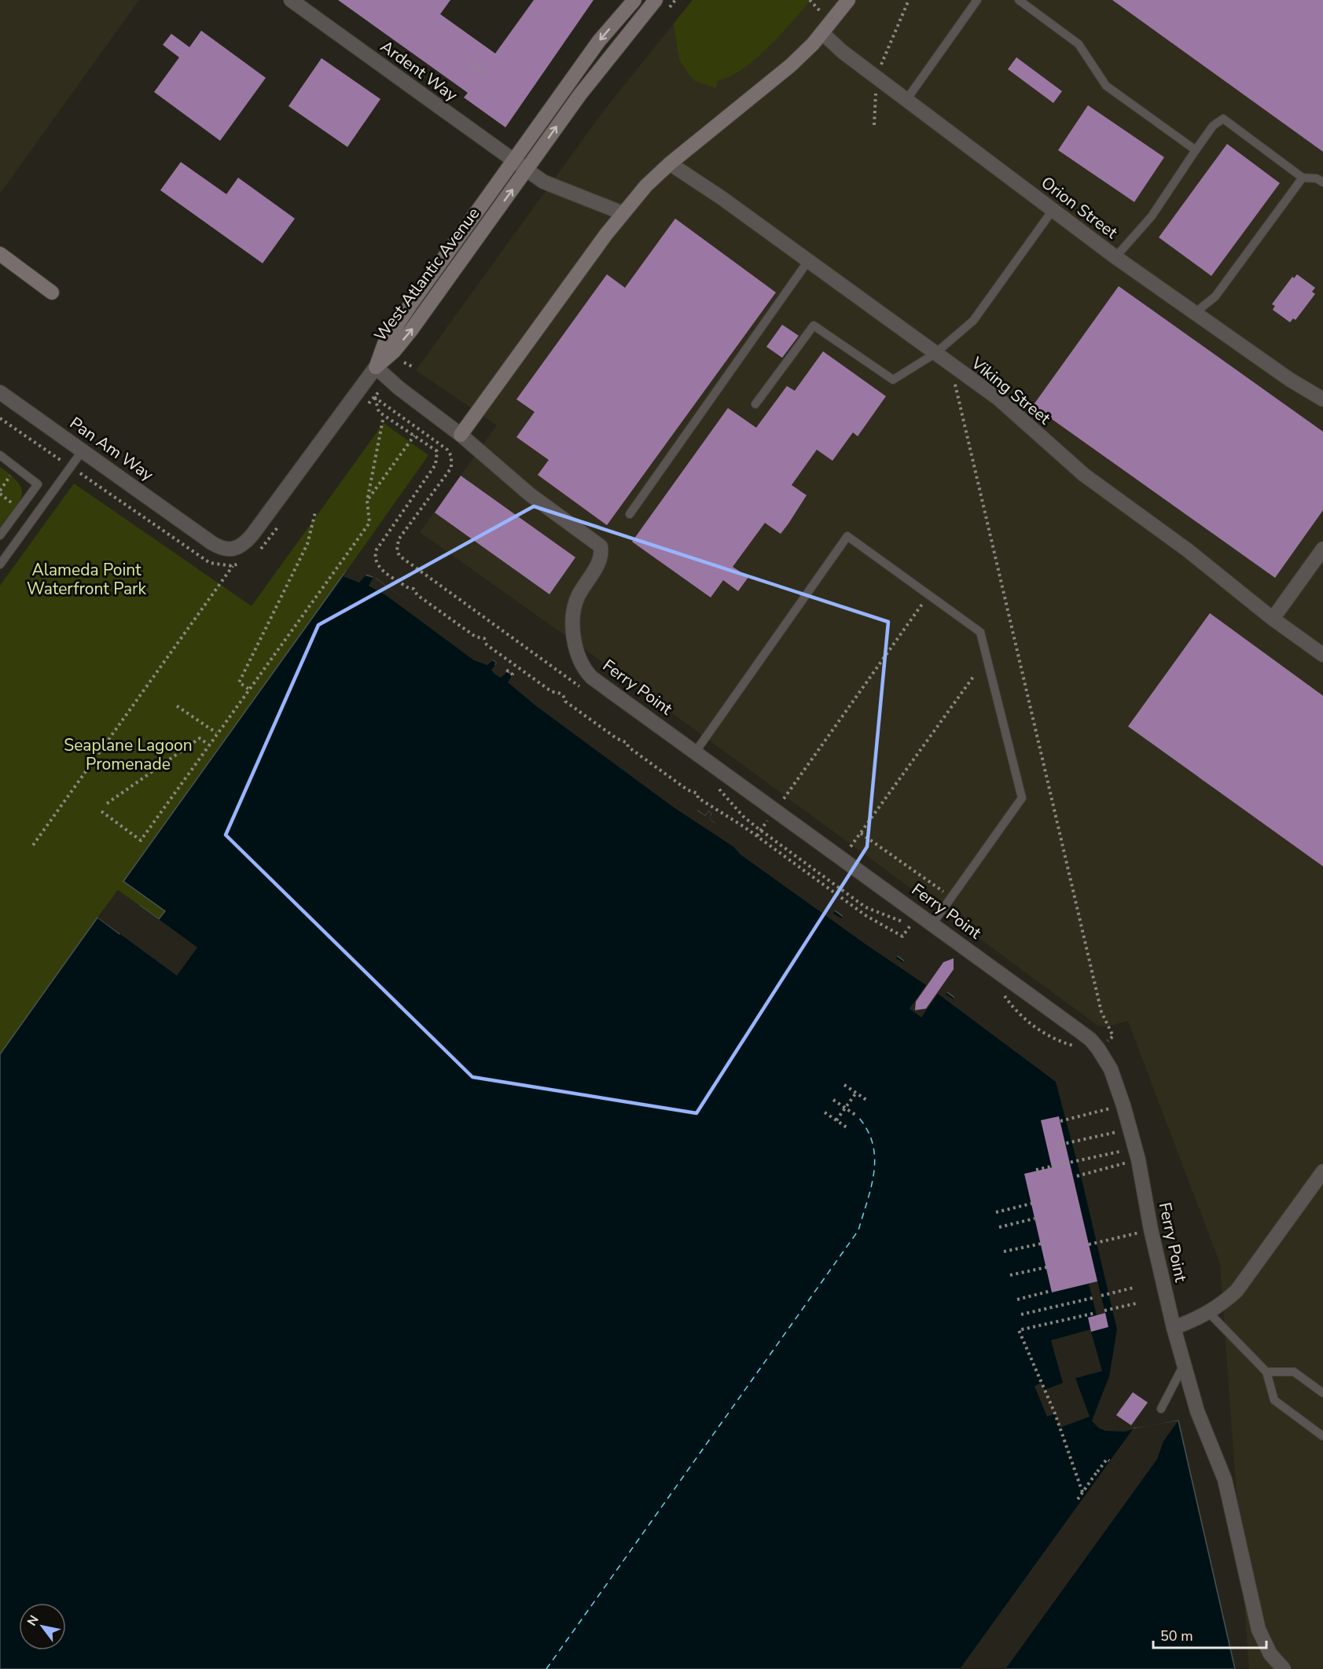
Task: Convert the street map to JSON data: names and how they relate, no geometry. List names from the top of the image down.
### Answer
{
  "streets": {
    "street": [
      "Ardent Way",
      "Orion Street",
      "West Atlantic Avenue",
      "Viking Street",
      "Pan Am Way",
      "Ferry Point"
    ]
  },
  "crossings": [
    ["Ardent Way", "West Atlantic Avenue"],
    ["West Atlantic Avenue", "Pan Am Way"],
    ["West Atlantic Avenue", "Ferry Point"],
    ["Pan Am Way", "Ferry Point"]
  ],
  "parks": ["Alameda Point Waterfront Park", "Seaplane Lagoon Promenade"],
  "scale_bar": "50 m",
  "north": "top left"
}
